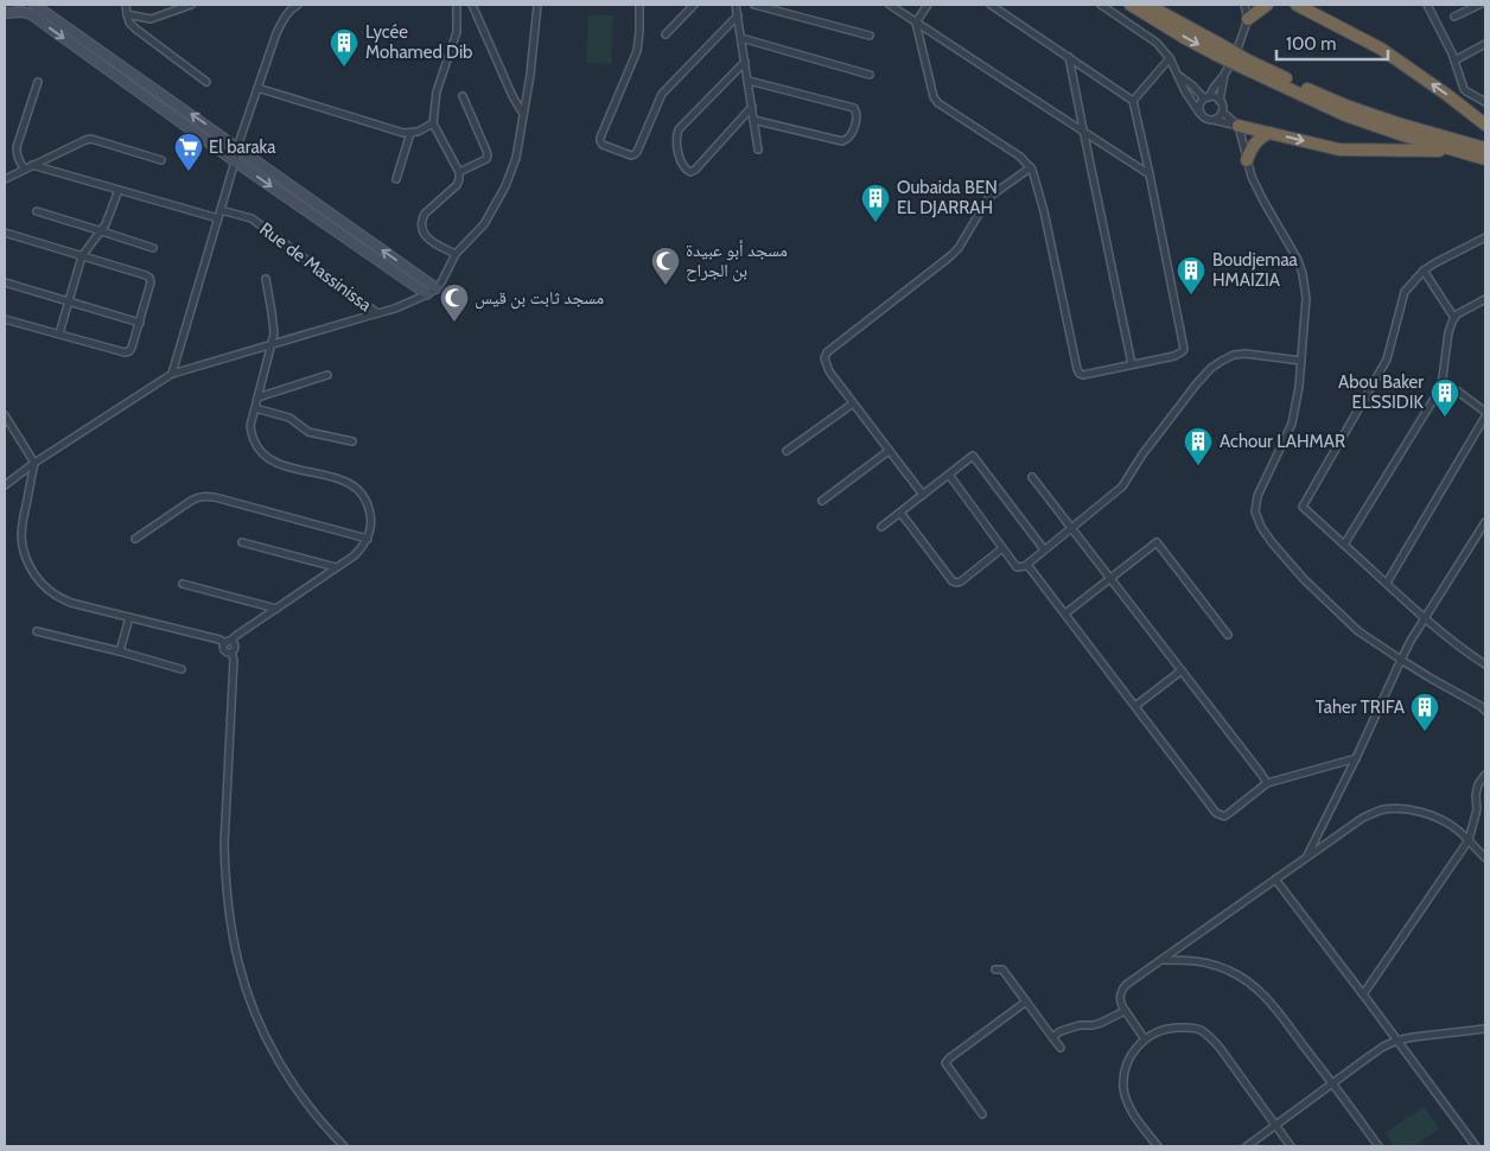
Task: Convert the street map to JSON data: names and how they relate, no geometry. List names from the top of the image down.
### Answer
{
  "streets": {
    "street": ["Rue de Massinissa"]
  },
  "places": {
    "building": [
      "Lycée Mohamed Dib",
      "Oubaida BEN EL DJARRAH",
      "Boudjemaa HMAIZIA",
      "Abou Baker ELSSIDIK",
      "Achour LAHMAR",
      "Taher TRIFA"
    ],
    "supermarket": ["El baraka"],
    "mosque": ["مسجد أبو عبيدة بن الجراح", "مسجد ثابت بن قيس"]
  },
  "scale_bar": "100 m"
}
